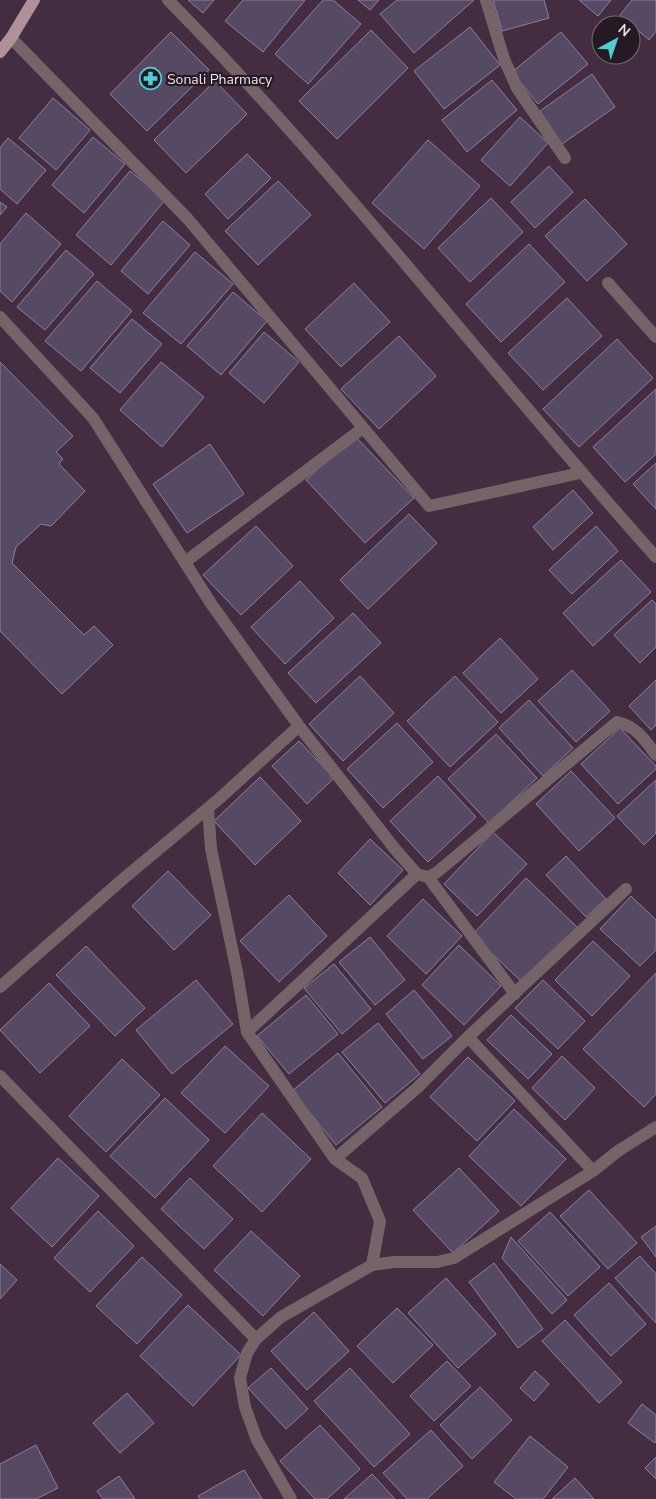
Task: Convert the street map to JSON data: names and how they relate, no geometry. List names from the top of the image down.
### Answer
{
  "places": {
    "pharmacy": ["Sonali Pharmacy"]
  },
  "north": "top right"
}
